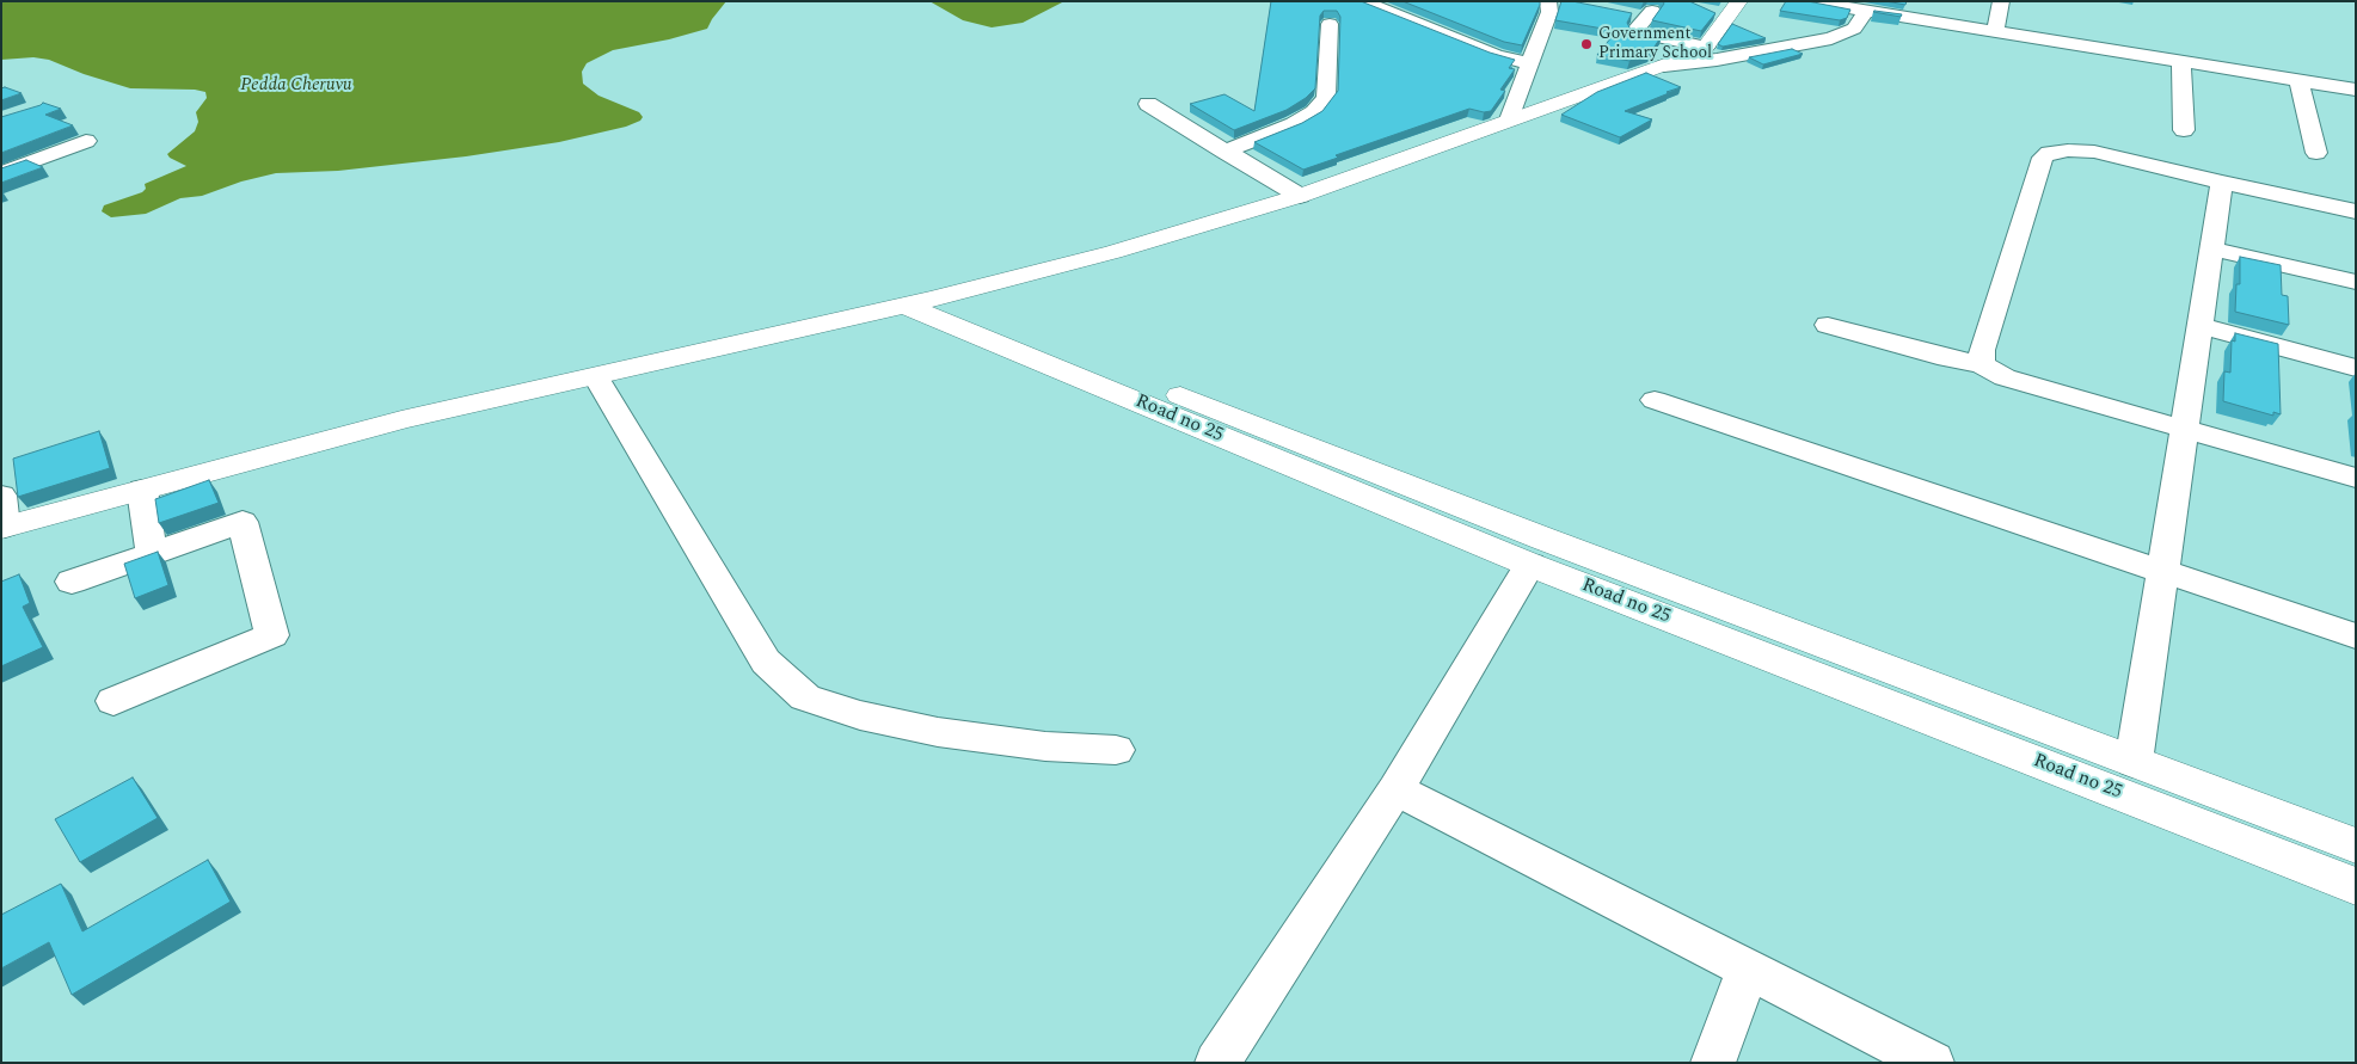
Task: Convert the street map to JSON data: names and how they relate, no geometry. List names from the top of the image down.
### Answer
{
  "streets": {
    "street": ["Road no 25"]
  },
  "water": ["Pedda Cheruvu"],
  "places": ["Government Primary School"]
}
